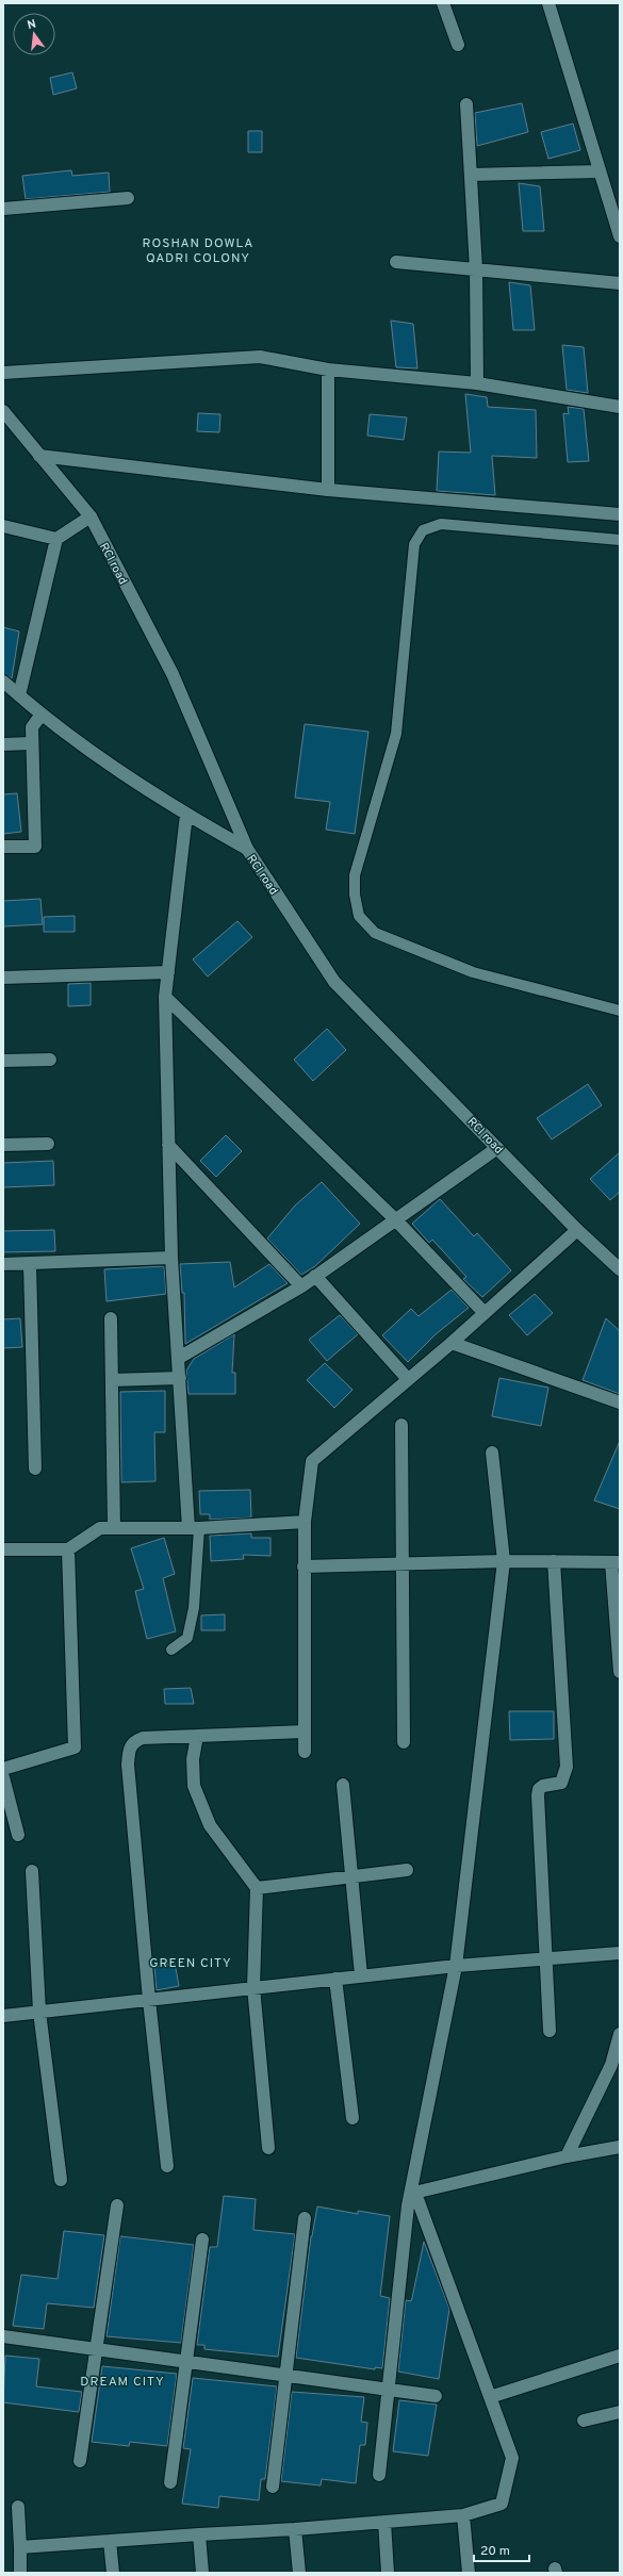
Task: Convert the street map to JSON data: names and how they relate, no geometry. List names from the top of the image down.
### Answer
{
  "streets": {
    "street": ["RCI road"]
  },
  "districts": ["ROSHAN DOWLA QADRI COLONY", "GREEN CITY", "DREAM CITY"],
  "scale_bar": "20 m",
  "north": "top"
}
